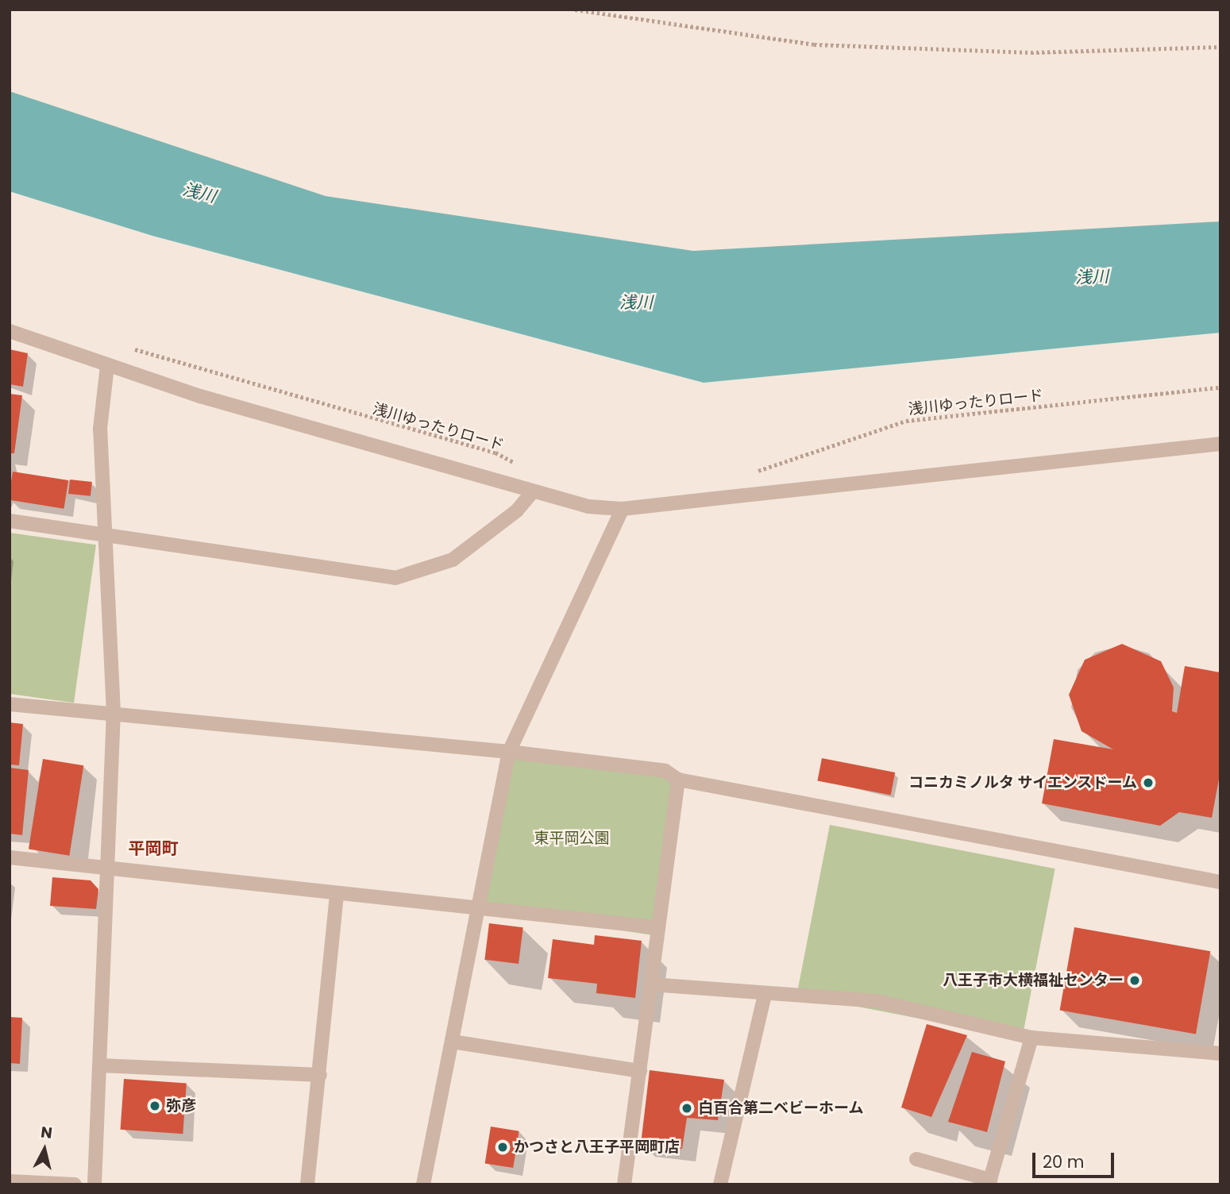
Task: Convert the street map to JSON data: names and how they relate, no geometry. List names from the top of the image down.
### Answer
{
  "streets": {
    "path": ["浅川ゆったりロード"]
  },
  "districts": ["平岡町"],
  "water": ["浅川"],
  "parks": ["東平岡公園"],
  "places": [
    "コニカミノルタ サイエンスドーム",
    "八王子市大横福祉センター",
    "弥彦",
    "白百合第二ベビーホーム",
    "かつさと八王子平岡町店"
  ],
  "scale_bar": "20 m",
  "north": "top"
}
